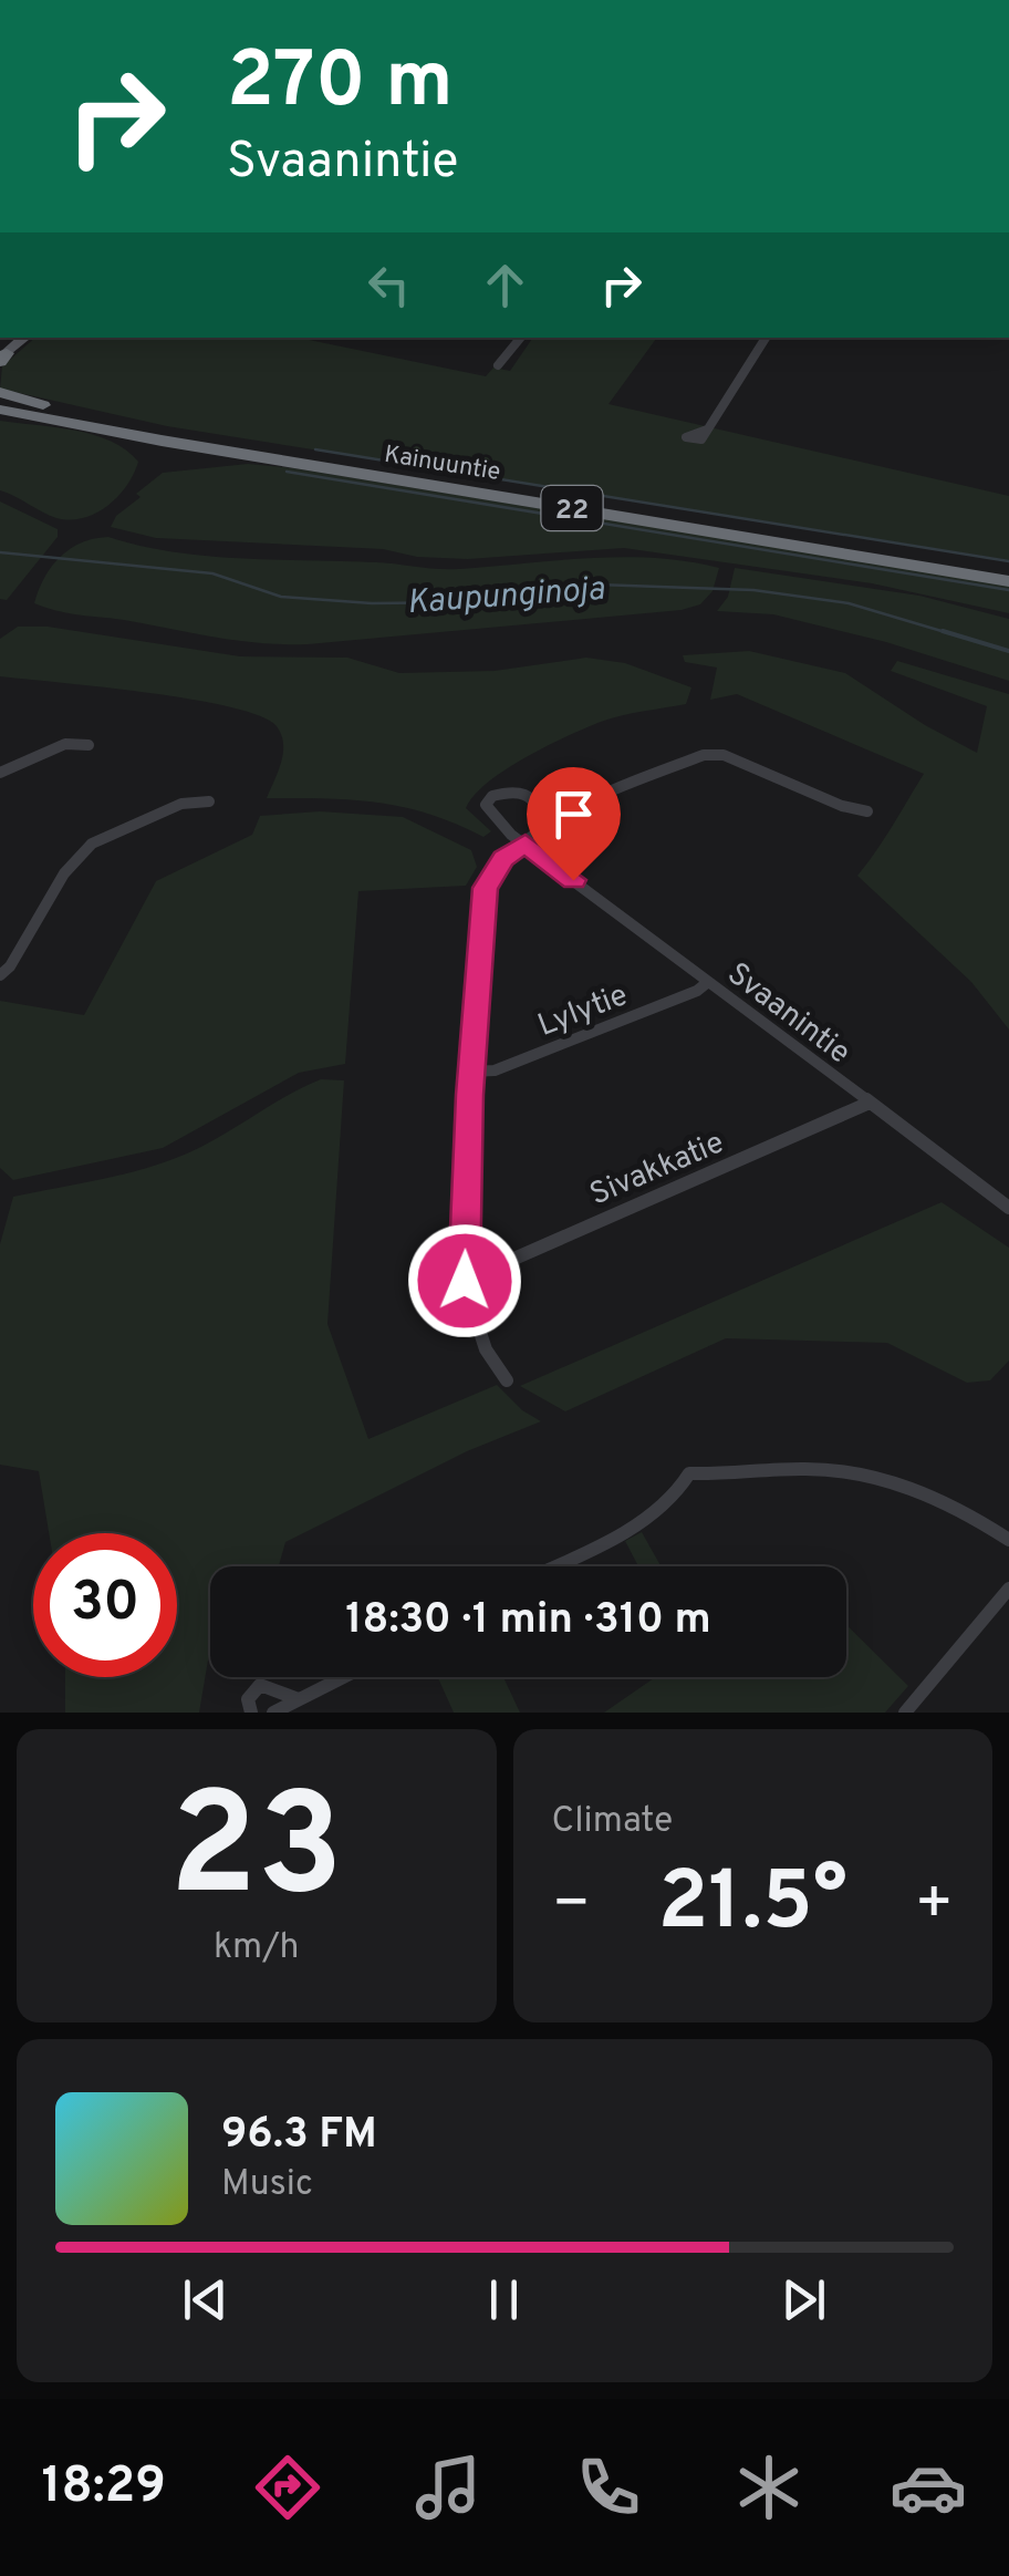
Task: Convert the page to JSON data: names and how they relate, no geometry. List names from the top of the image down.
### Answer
{
  "streets": {
    "highway": ["Kainuuntie", "22"],
    "street": ["Lylytie", "Svaanintie", "Sivakkatie"]
  },
  "crossings": [
    ["Lylytie", "Svaanintie"],
    ["Svaanintie", "Sivakkatie"]
  ],
  "water": ["Kaupunginoja"],
  "page": {
    "turn": ["270 m", "Svaanintie"],
    "limit": "30",
    "trip": "18:30 · 1 min · 310 m",
    "tile": [
      ["23", "km/h"],
      "Climate"
    ],
    "heat": ["−", "21.5°", "+"],
    "song": ["96.3 FM", "Music"],
    "tabs": "18:29"
  }
}
